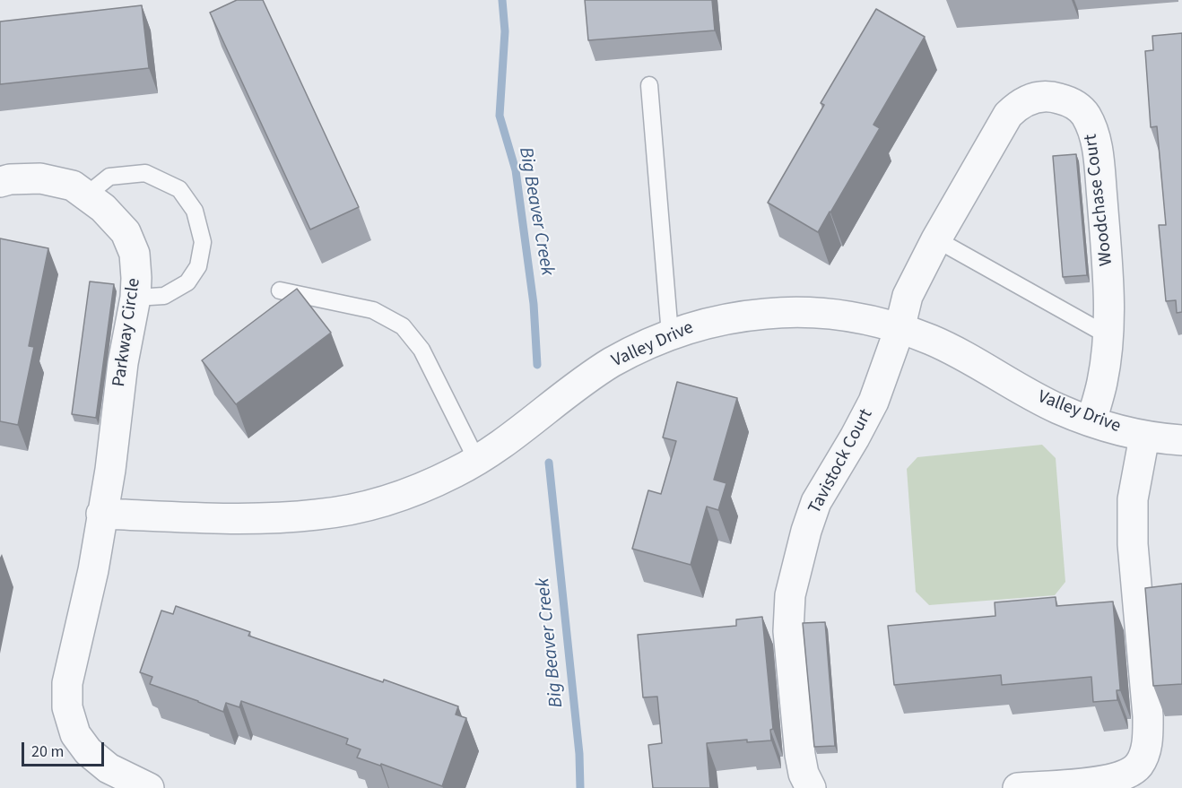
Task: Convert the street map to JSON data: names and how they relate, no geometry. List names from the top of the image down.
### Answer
{
  "streets": {
    "street": [
      "Woodchase Court",
      "Parkway Circle",
      "Valley Drive",
      "Tavistock Court"
    ]
  },
  "crossings": [
    ["Woodchase Court", "Valley Drive"],
    ["Woodchase Court", "Tavistock Court"],
    ["Parkway Circle", "Valley Drive"],
    ["Valley Drive", "Tavistock Court"]
  ],
  "water": ["Big Beaver Creek"],
  "scale_bar": "20 m"
}
